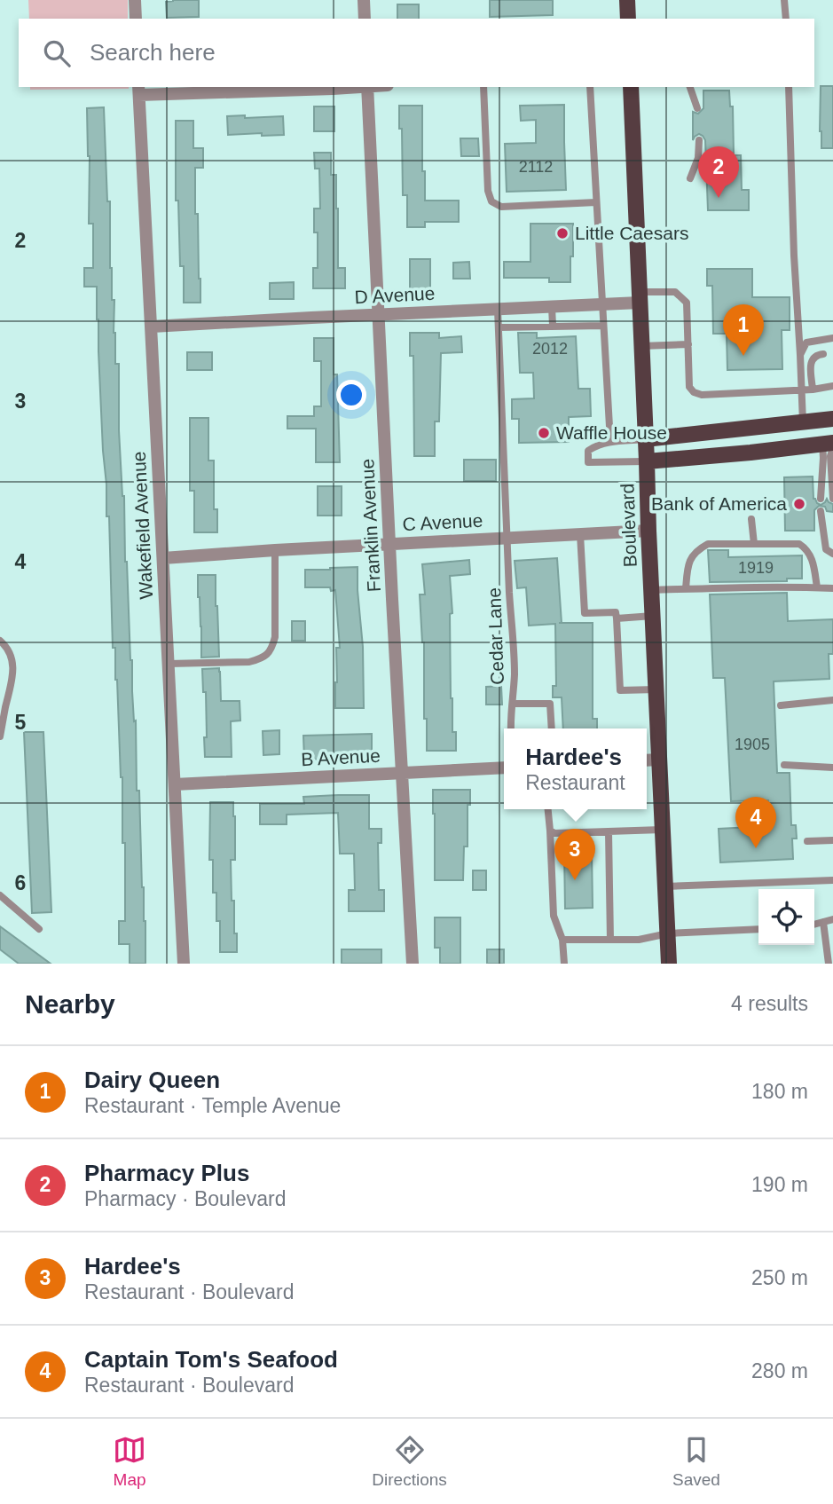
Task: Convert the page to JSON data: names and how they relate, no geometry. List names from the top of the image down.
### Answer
{
  "streets": {
    "main road": ["Boulevard"],
    "street": [
      "D Avenue",
      "C Avenue",
      "Wakefield Avenue",
      "Franklin Avenue",
      "B Avenue"
    ],
    "lane": ["Cedar Lane"]
  },
  "crossings": [
    ["D Avenue", "Wakefield Avenue"],
    ["D Avenue", "Franklin Avenue"],
    ["D Avenue", "Boulevard"],
    ["D Avenue", "Cedar Lane"],
    ["C Avenue", "Wakefield Avenue"],
    ["C Avenue", "Franklin Avenue"],
    ["C Avenue", "Boulevard"],
    ["C Avenue", "Cedar Lane"],
    ["Wakefield Avenue", "B Avenue"],
    ["Franklin Avenue", "B Avenue"]
  ],
  "places": ["Little Caesars", "Waffle House", "Bank of America"],
  "house_numbers": [
    "2112",
    "2012",
    "1919",
    "1905"
  ],
  "page": {
    "search": "Search here",
    "pins": [
      "2",
      "1",
      "4",
      "3"
    ],
    "popup": ["Hardee's", "Restaurant"],
    "heading": ["Nearby", "4 results"],
    "list": [
      {
        "mark": "1",
        "name": "Dairy Queen",
        "note": "Restaurant · Temple Avenue",
        "value": "180 m"
      },
      {
        "mark": "2",
        "name": "Pharmacy Plus",
        "note": "Pharmacy · Boulevard",
        "value": "190 m"
      },
      {
        "mark": "3",
        "name": "Hardee's",
        "note": "Restaurant · Boulevard",
        "value": "250 m"
      },
      {
        "mark": "4",
        "name": "Captain Tom's Seafood",
        "note": "Restaurant · Boulevard",
        "value": "280 m"
      }
    ],
    "nav": ["Map", "Directions", "Saved"]
  },
  "grid": {
    "rows": [
      "2",
      "3",
      "4",
      "5",
      "6"
    ]
  }
}
